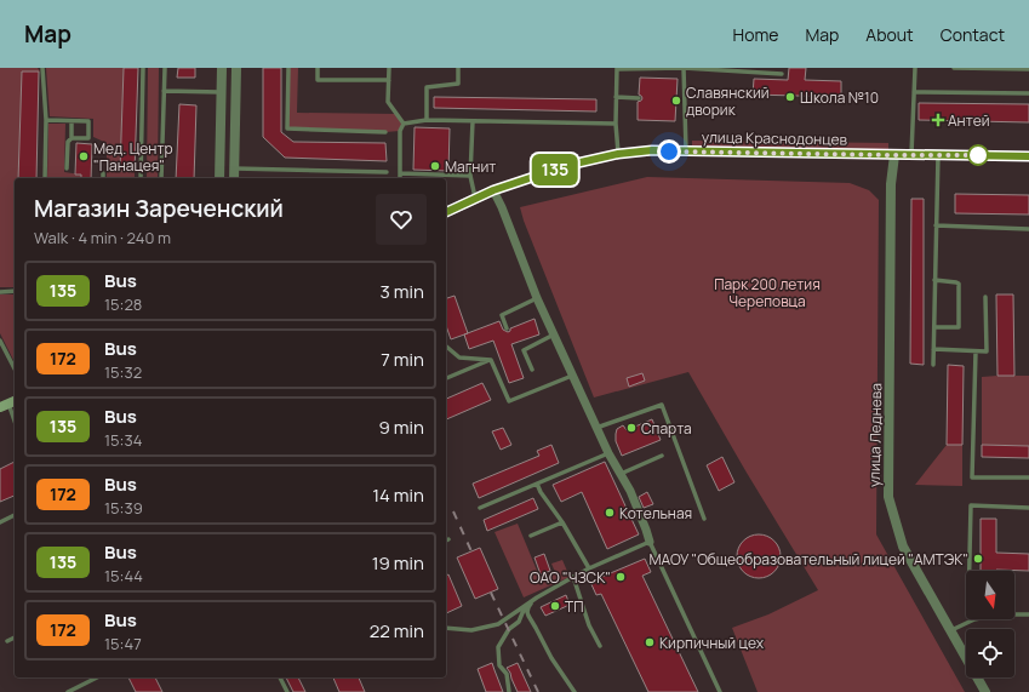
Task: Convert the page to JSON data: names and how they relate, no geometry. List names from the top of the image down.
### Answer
{
  "streets": {
    "main road": ["улица Краснодонцев"],
    "street": ["улица Леднева"]
  },
  "crossings": [
    ["улица Краснодонцев", "улица Леднева"]
  ],
  "parks": ["Парк 200 летия Череповца"],
  "places": {
    "other": [
      "Школа №10",
      "Славянский дворик",
      "Мед. Центр \"Панацея\"",
      "Магнит",
      "Спарта",
      "Котельная",
      "МАОУ \"Общеобразовательный лицей \"АМТЭК\"",
      "ОАО \"ЧЗСК\"",
      "ТП",
      "Кирпичный цех"
    ],
    "health": ["Антей"]
  },
  "lines": ["bus line 135"],
  "north": "bottom",
  "page": {
    "header": "Map",
    "nav": [
      "Home",
      "Map",
      "About",
      "Contact"
    ],
    "on_map": "135",
    "heading": ["Магазин Зареченский", "Walk · 4 min · 240 m"],
    "list": [
      {
        "mark": "135",
        "name": "Bus",
        "note": "15:28",
        "value": "3 min"
      },
      {
        "mark": "172",
        "name": "Bus",
        "note": "15:32",
        "value": "7 min"
      },
      {
        "mark": "135",
        "name": "Bus",
        "note": "15:34",
        "value": "9 min"
      },
      {
        "mark": "172",
        "name": "Bus",
        "note": "15:39",
        "value": "14 min"
      },
      {
        "mark": "135",
        "name": "Bus",
        "note": "15:44",
        "value": "19 min"
      },
      {
        "mark": "172",
        "name": "Bus",
        "note": "15:47",
        "value": "22 min"
      }
    ]
  }
}
